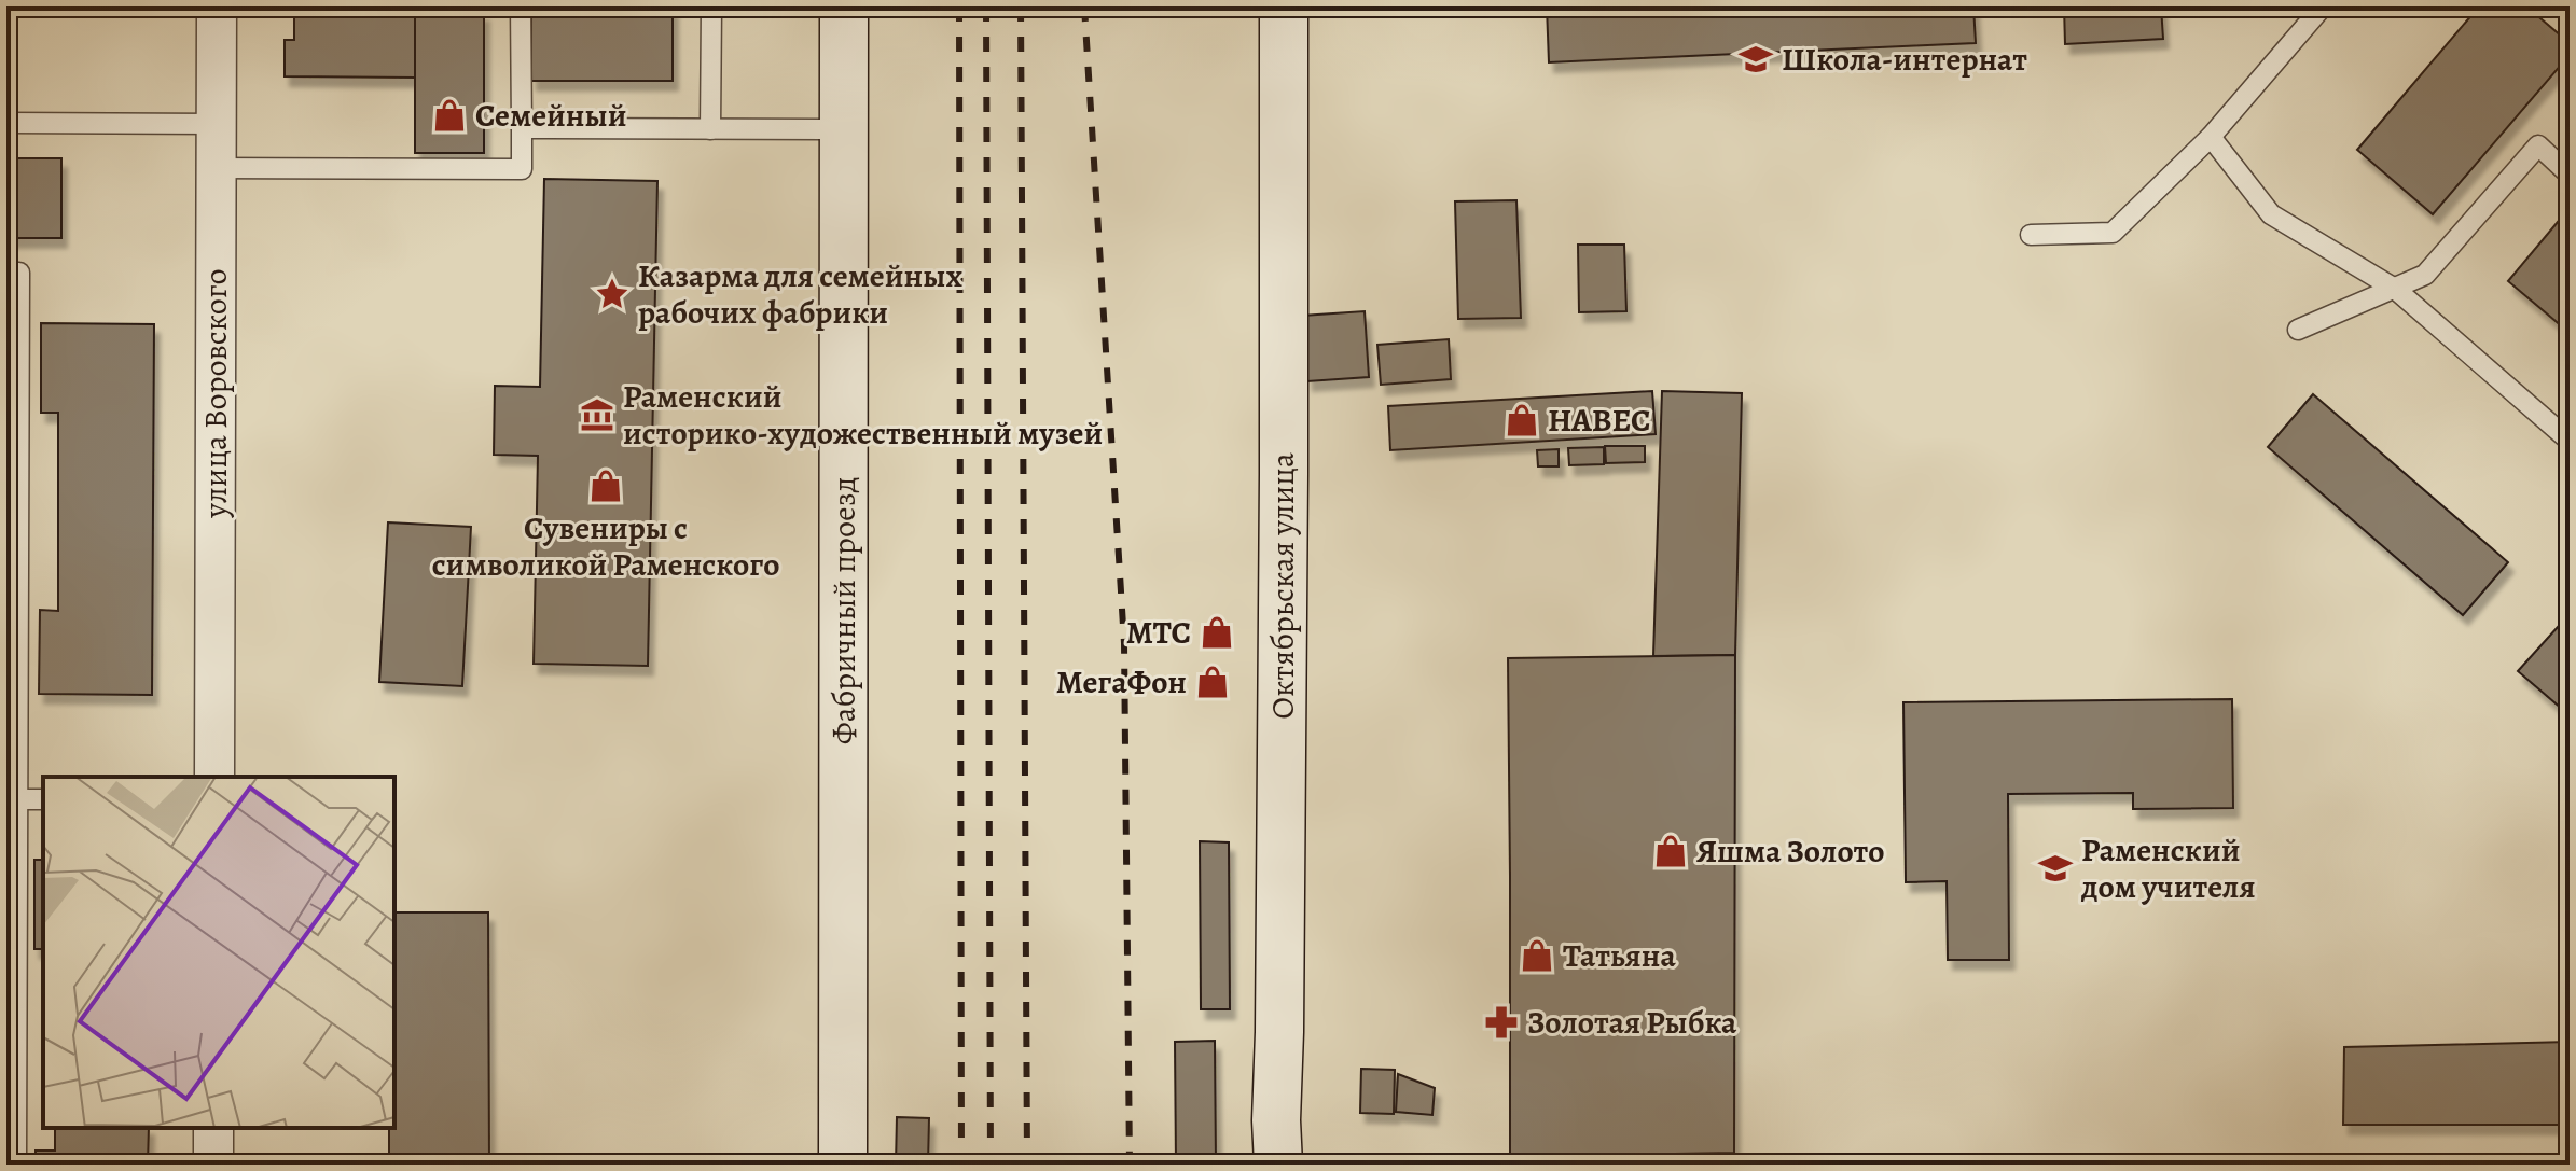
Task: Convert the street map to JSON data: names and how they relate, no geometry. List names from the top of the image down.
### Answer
{
  "streets": {
    "main road": ["Октябрьская улица", "Фабричный проезд"],
    "street": ["улица Воровского"]
  },
  "places": {
    "school or university": ["Школа-интернат", "Раменский дом учителя"],
    "shop": [
      "Семейный",
      "НАВЕС",
      "Сувениры с символикой Раменского",
      "МТС",
      "МегаФон",
      "Яшма Золото",
      "Татьяна"
    ],
    "place": ["Казарма для семейных рабочих фабрики"],
    "museum": ["Раменский историко-художественный музей"],
    "pharmacy": ["Золотая Рыбка"]
  }
}
